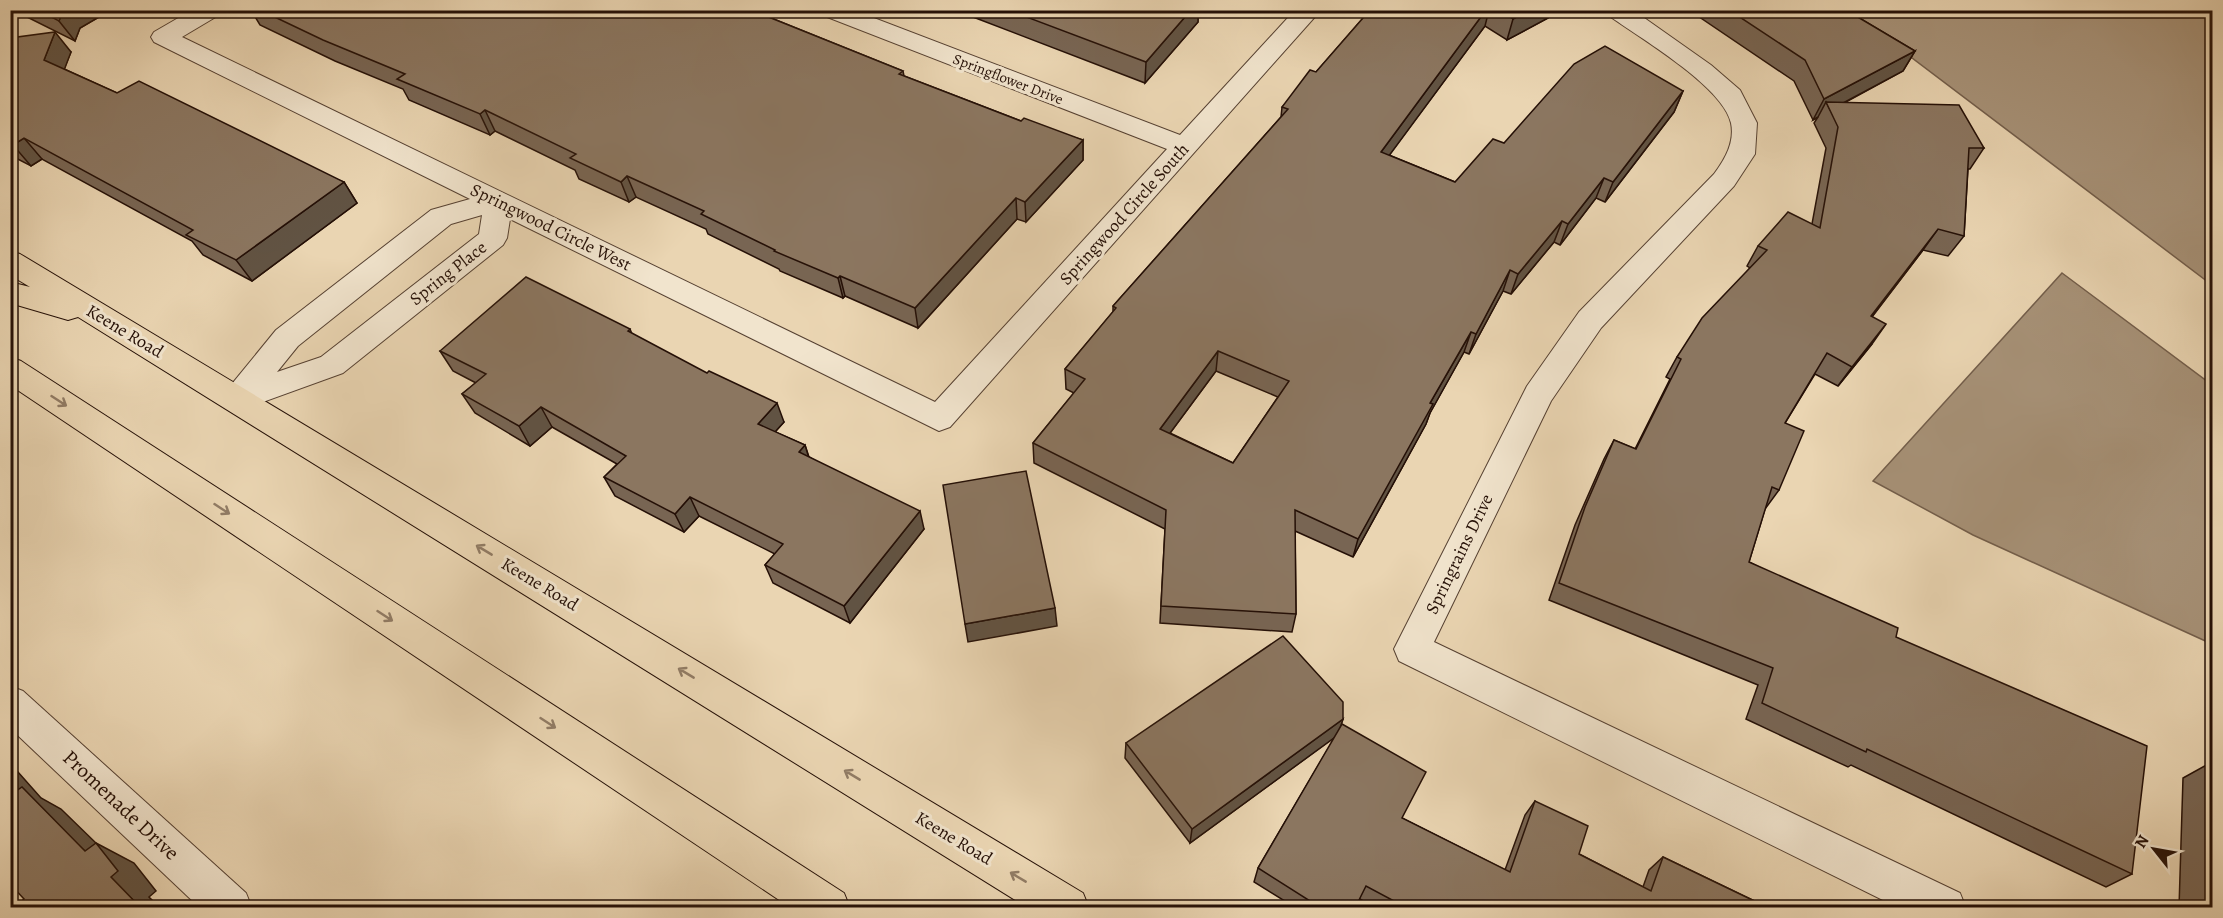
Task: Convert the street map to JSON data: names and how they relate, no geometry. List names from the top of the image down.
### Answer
{
  "streets": {
    "main road": ["Keene Road"],
    "street": [
      "Springflower Drive",
      "Springwood Circle South",
      "Springwood Circle West",
      "Spring Place",
      "Springrains Drive",
      "Promenade Drive"
    ]
  },
  "crossings": [
    ["Springflower Drive", "Springwood Circle South"],
    ["Springwood Circle South", "Springwood Circle West"],
    ["Springwood Circle West", "Spring Place"],
    ["Spring Place", "Keene Road"]
  ],
  "north": "top left"
}
